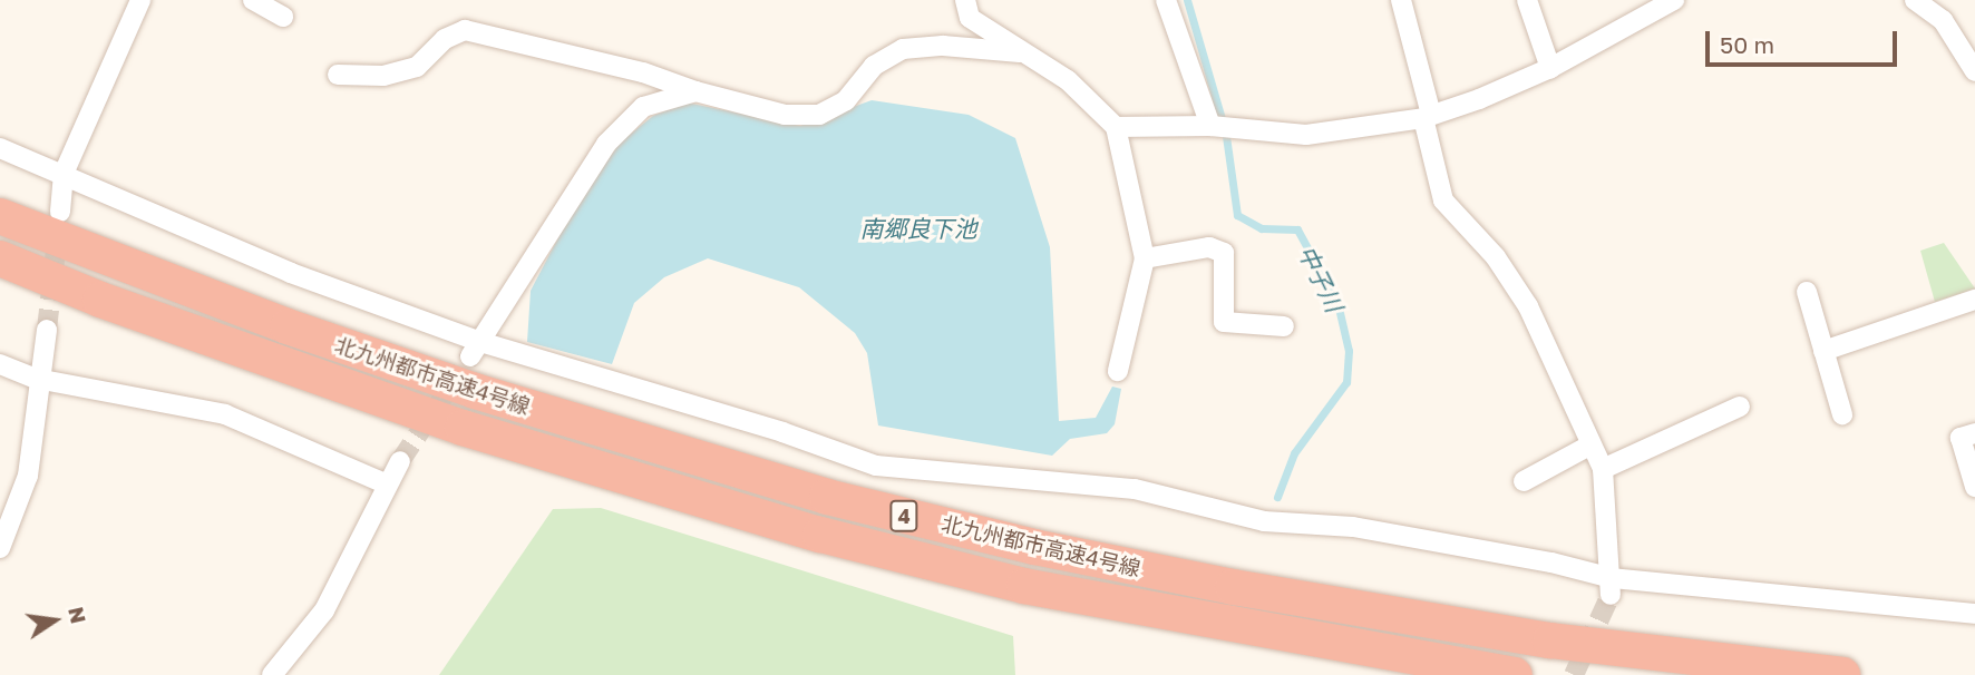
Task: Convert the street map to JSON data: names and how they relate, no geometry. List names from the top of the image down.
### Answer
{
  "streets": {
    "highway": ["北九州都市高速4号線", "4"]
  },
  "water": ["南郷良下池", "中子川"],
  "scale_bar": "50 m",
  "north": "right"
}
